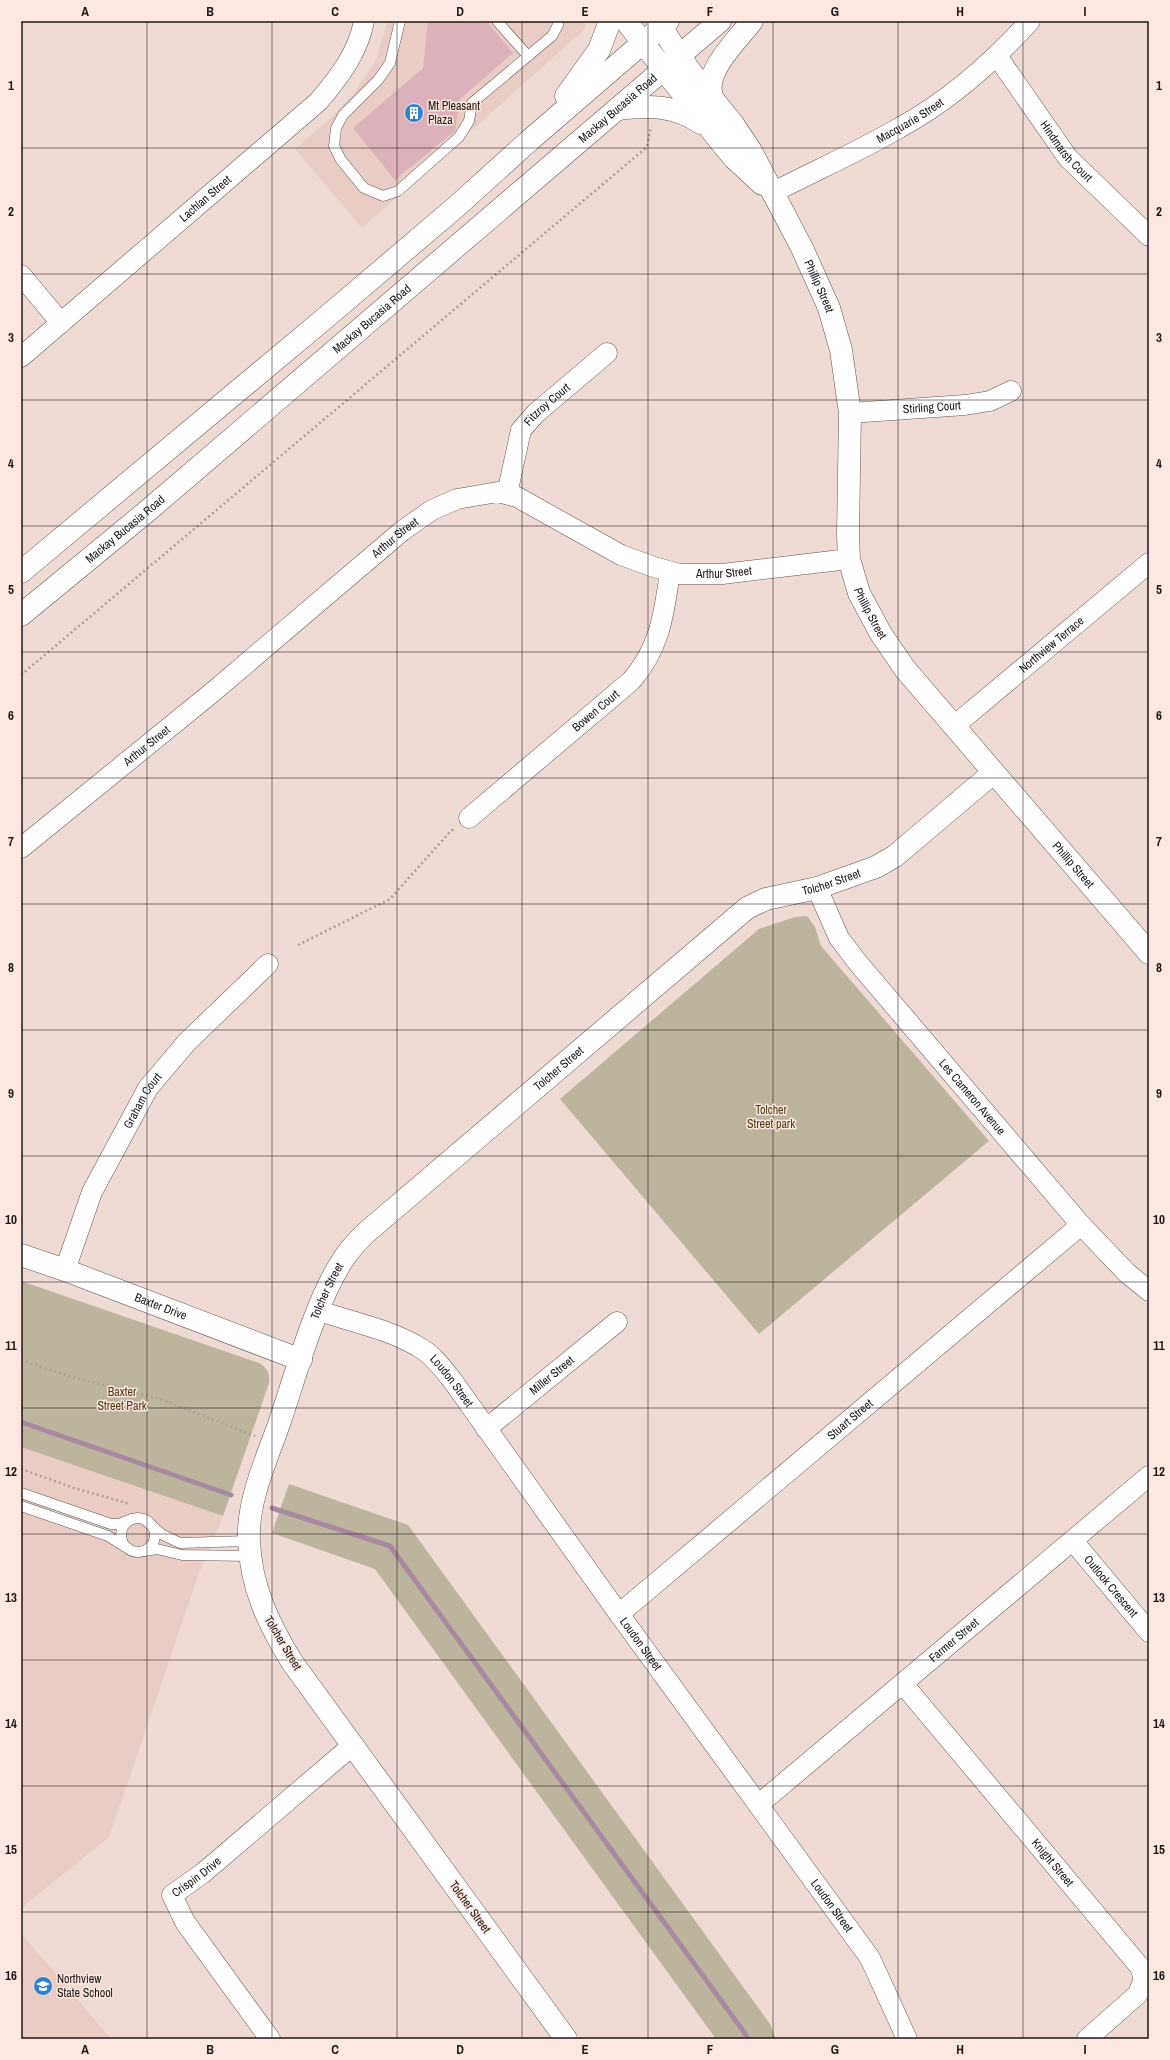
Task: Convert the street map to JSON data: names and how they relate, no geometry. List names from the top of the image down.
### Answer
{
  "streets": {
    "street": [
      "Mackay Bucasia Road",
      "Macquarie Street",
      "Hindmarsh Court",
      "Lachlan Street",
      "Phillip Street",
      "Fitzroy Court",
      "Stirling Court",
      "Arthur Street",
      "Northview Terrace",
      "Bowen Court",
      "Tolcher Street",
      "Les Cameron Avenue",
      "Graham Court",
      "Baxter Drive",
      "Miller Street",
      "Loudon Street",
      "Stuart Street",
      "Outlook Crescent",
      "Farmer Street",
      "Knight Street",
      "Crispin Drive"
    ]
  },
  "crossings": [
    ["Mackay Bucasia Road", "Phillip Street"],
    ["Macquarie Street", "Hindmarsh Court"],
    ["Macquarie Street", "Phillip Street"],
    ["Phillip Street", "Stirling Court"],
    ["Phillip Street", "Arthur Street"],
    ["Phillip Street", "Northview Terrace"],
    ["Phillip Street", "Tolcher Street"],
    ["Fitzroy Court", "Arthur Street"],
    ["Arthur Street", "Bowen Court"],
    ["Tolcher Street", "Les Cameron Avenue"],
    ["Tolcher Street", "Baxter Drive"],
    ["Tolcher Street", "Loudon Street"],
    ["Tolcher Street", "Crispin Drive"],
    ["Les Cameron Avenue", "Stuart Street"],
    ["Graham Court", "Baxter Drive"],
    ["Miller Street", "Loudon Street"],
    ["Loudon Street", "Stuart Street"],
    ["Loudon Street", "Farmer Street"],
    ["Outlook Crescent", "Farmer Street"],
    ["Farmer Street", "Knight Street"]
  ],
  "parks": ["Tolcher Street park", "Baxter Street Park"],
  "places": {
    "building": ["Mt Pleasant Plaza"],
    "school or university": ["Northview State School"]
  },
  "grid": {
    "columns": [
      "A",
      "B",
      "C",
      "D",
      "E",
      "F",
      "G",
      "H",
      "I"
    ],
    "rows": [
      "1",
      "2",
      "3",
      "4",
      "5",
      "6",
      "7",
      "8",
      "9",
      "10",
      "11",
      "12",
      "13",
      "14",
      "15",
      "16"
    ]
  }
}
